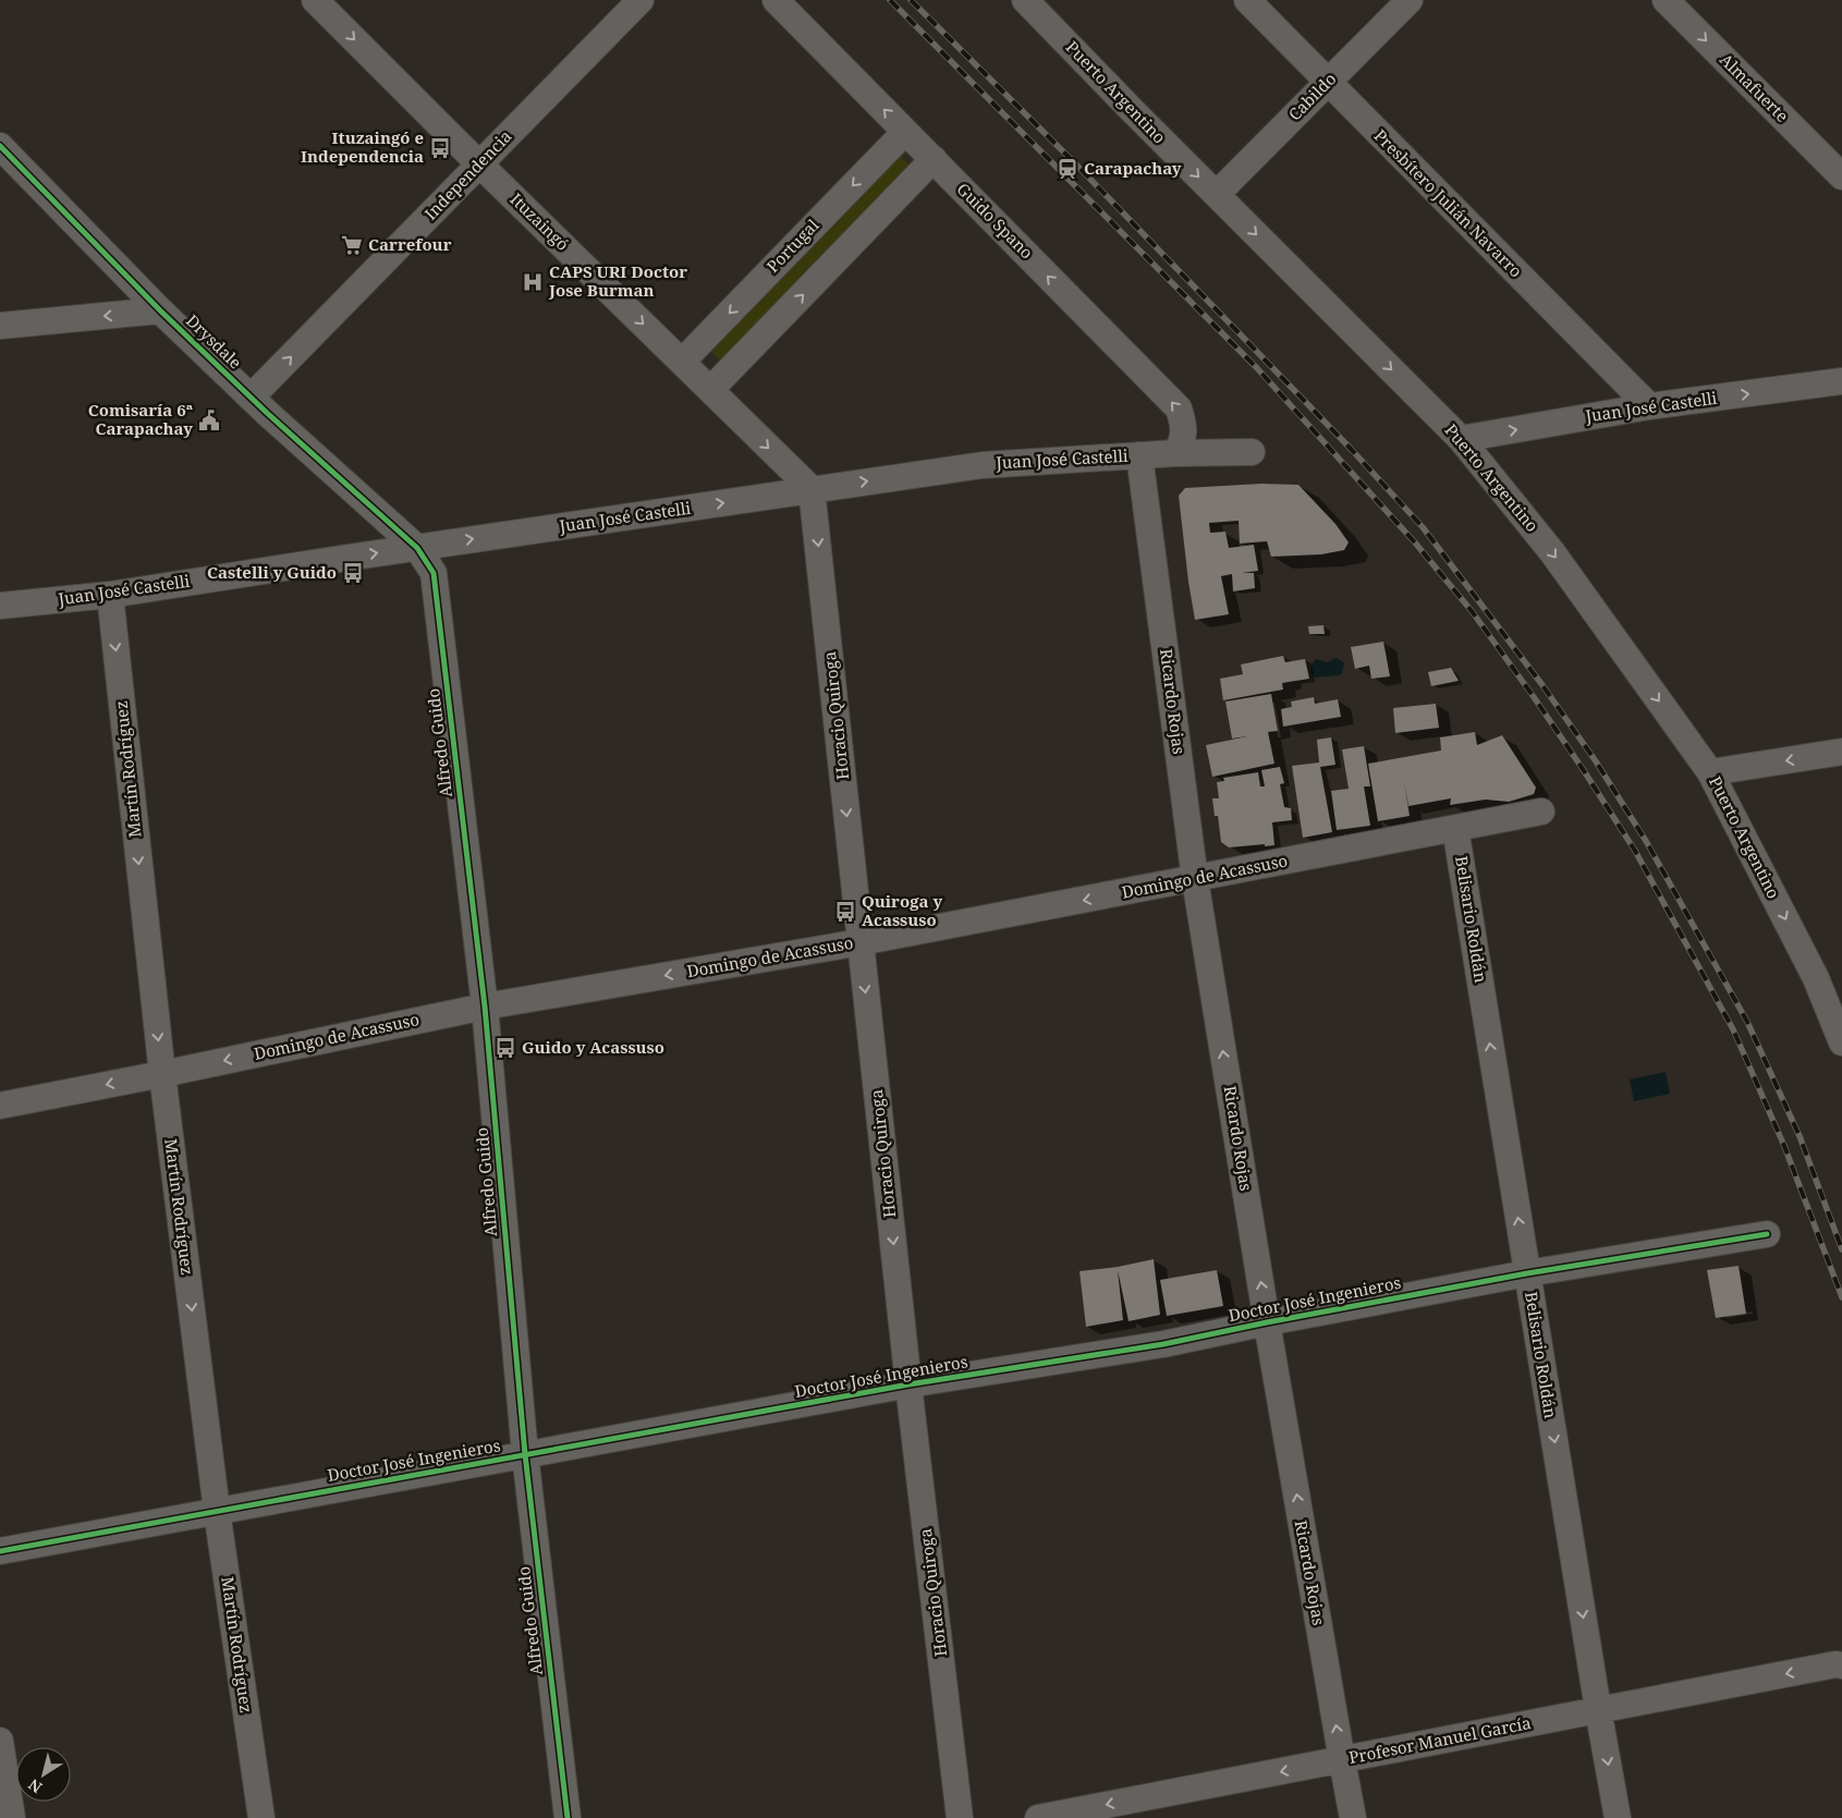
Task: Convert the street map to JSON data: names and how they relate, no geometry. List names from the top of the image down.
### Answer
{
  "streets": {
    "street": [
      "Almafuerte",
      "Puerto Argentino",
      "Cabildo",
      "Independencia",
      "Presbítero Julián Navarro",
      "Guido Spano",
      "Ituzaingó",
      "Portugal",
      "Drysdale",
      "Juan José Castelli",
      "Ricardo Rojas",
      "Horacio Quiroga",
      "Alfredo Guido",
      "Martín Rodríguez",
      "Domingo de Acassuso",
      "Belisario Roldán",
      "Doctor José Ingenieros",
      "Profesor Manuel García"
    ]
  },
  "crossings": [
    ["Puerto Argentino", "Cabildo"],
    ["Puerto Argentino", "Juan José Castelli"],
    ["Cabildo", "Presbítero Julián Navarro"],
    ["Independencia", "Ituzaingó"],
    ["Independencia", "Drysdale"],
    ["Presbítero Julián Navarro", "Juan José Castelli"],
    ["Guido Spano", "Portugal"],
    ["Guido Spano", "Juan José Castelli"],
    ["Ituzaingó", "Portugal"],
    ["Ituzaingó", "Juan José Castelli"],
    ["Ituzaingó", "Horacio Quiroga"],
    ["Drysdale", "Juan José Castelli"],
    ["Drysdale", "Alfredo Guido"],
    ["Juan José Castelli", "Ricardo Rojas"],
    ["Juan José Castelli", "Horacio Quiroga"],
    ["Juan José Castelli", "Alfredo Guido"],
    ["Juan José Castelli", "Martín Rodríguez"],
    ["Ricardo Rojas", "Domingo de Acassuso"],
    ["Ricardo Rojas", "Doctor José Ingenieros"],
    ["Ricardo Rojas", "Profesor Manuel García"],
    ["Horacio Quiroga", "Domingo de Acassuso"],
    ["Horacio Quiroga", "Doctor José Ingenieros"],
    ["Alfredo Guido", "Domingo de Acassuso"],
    ["Alfredo Guido", "Doctor José Ingenieros"],
    ["Martín Rodríguez", "Domingo de Acassuso"],
    ["Martín Rodríguez", "Doctor José Ingenieros"],
    ["Domingo de Acassuso", "Belisario Roldán"],
    ["Belisario Roldán", "Doctor José Ingenieros"],
    ["Belisario Roldán", "Profesor Manuel García"]
  ],
  "one_way": [
    "Almafuerte",
    "Puerto Argentino",
    "Independencia",
    "Guido Spano",
    "Ituzaingó",
    "Juan José Castelli",
    "Ricardo Rojas",
    "Horacio Quiroga",
    "Martín Rodríguez",
    "Domingo de Acassuso",
    "Profesor Manuel García"
  ],
  "places": {
    "bus stop": [
      "Ituzaingó e Independencia",
      "Castelli y Guido",
      "Quiroga y Acassuso",
      "Guido y Acassuso"
    ],
    "station": ["Carapachay"],
    "supermarket": ["Carrefour"],
    "hospital": ["CAPS URI Doctor Jose Burman"],
    "public building": ["Comisaría 6ª Carapachay"]
  },
  "north": "bottom left"
}
